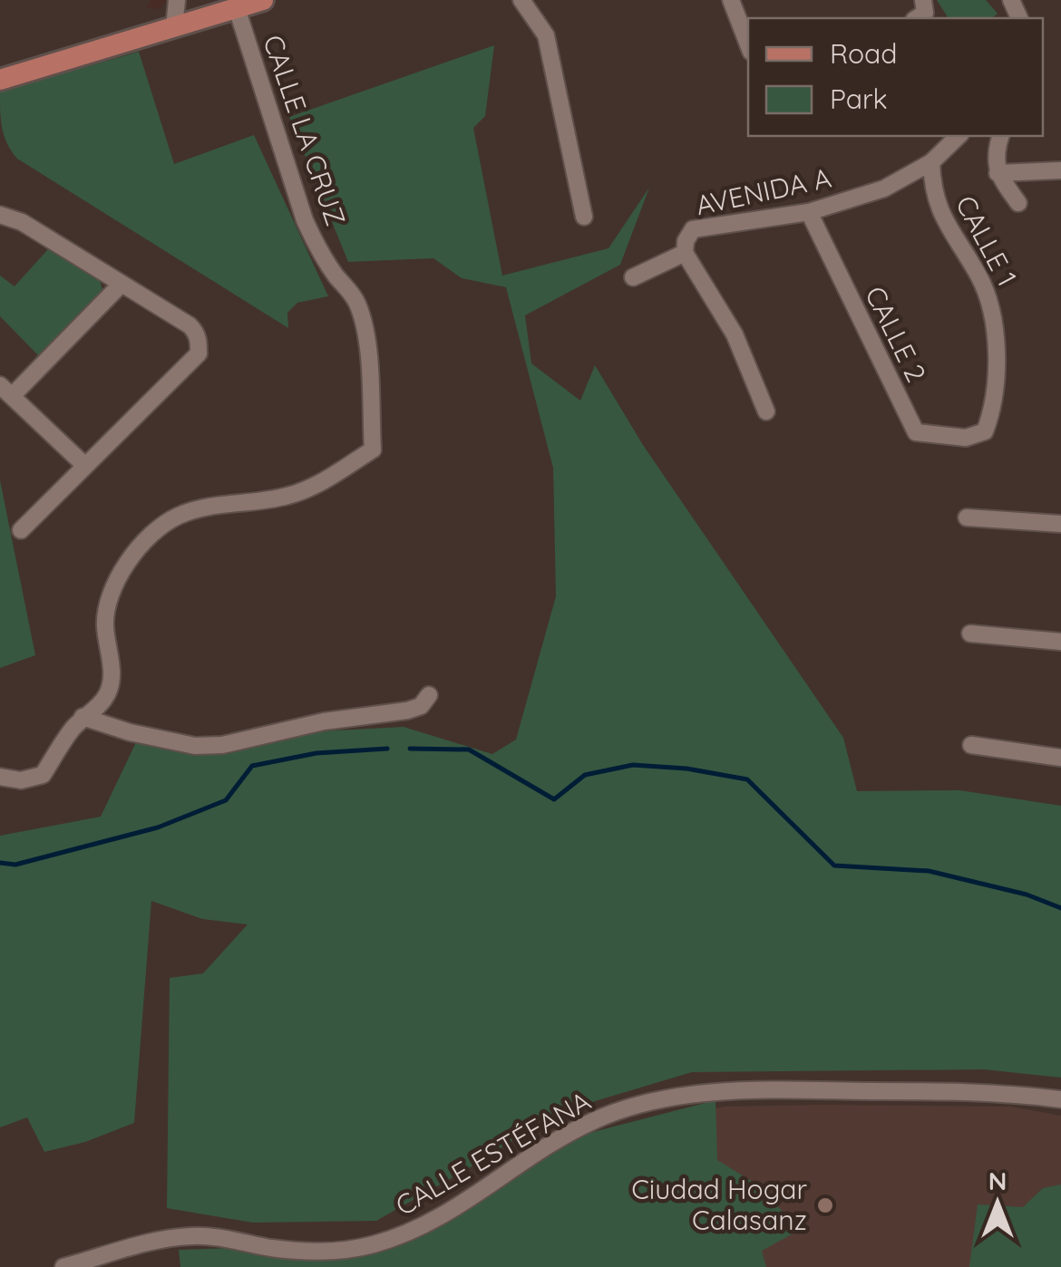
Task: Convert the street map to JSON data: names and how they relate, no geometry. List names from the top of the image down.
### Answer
{
  "streets": {
    "street": [
      "CALLE LA CRUZ",
      "AVENIDA A",
      "CALLE 1",
      "CALLE 2",
      "CALLE ESTÉFANA"
    ]
  },
  "crossings": [
    ["AVENIDA A", "CALLE 1"],
    ["AVENIDA A", "CALLE 2"],
    ["CALLE 1", "CALLE 2"]
  ],
  "places": ["Ciudad Hogar Calasanz"],
  "legend": ["Road", "Park"],
  "north": "top"
}
